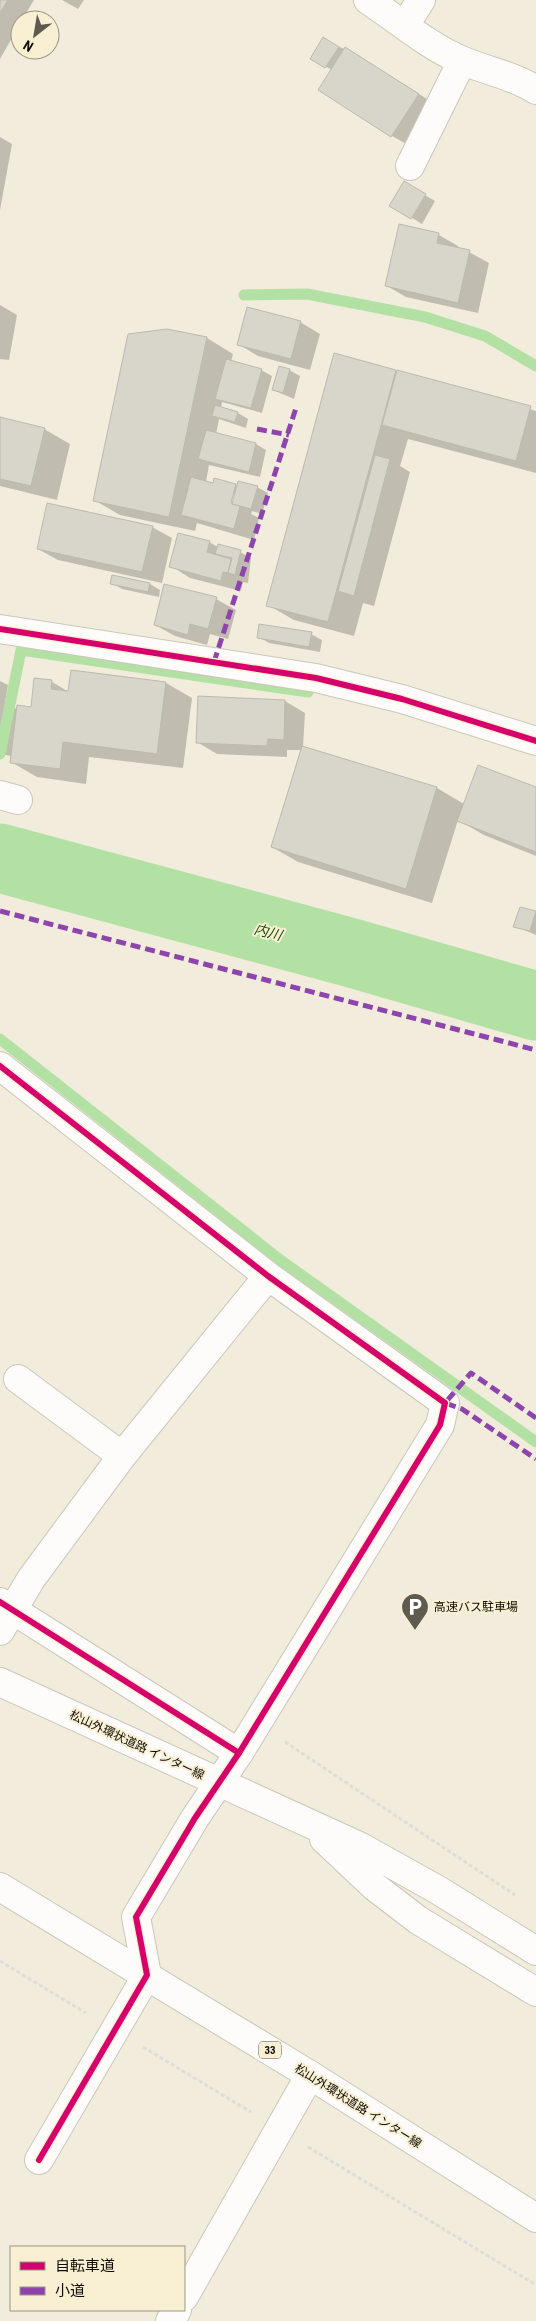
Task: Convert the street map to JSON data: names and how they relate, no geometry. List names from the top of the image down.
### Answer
{
  "streets": {
    "main road": ["松山外環状道路 インター線", "33"]
  },
  "water": ["内川"],
  "places": {
    "parking": ["高速バス駐車場"]
  },
  "legend": ["自転車道", "小道"],
  "north": "bottom left"
}
